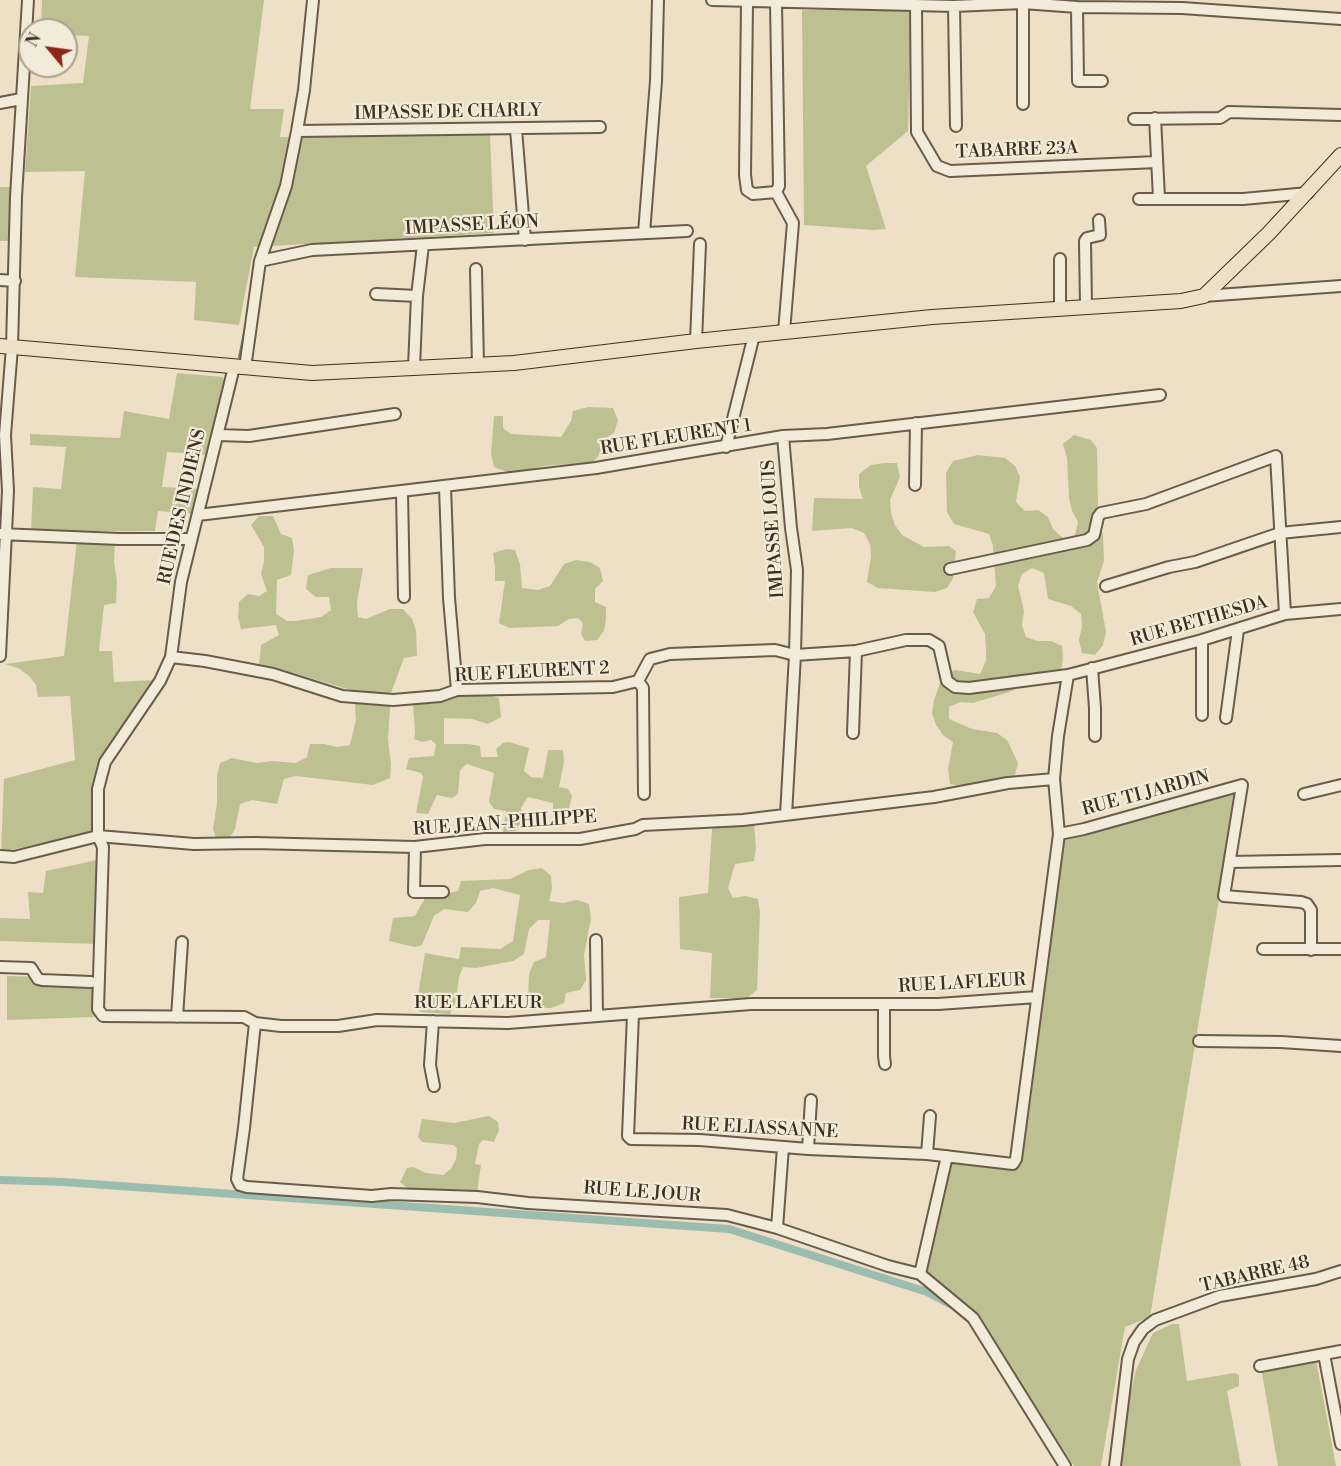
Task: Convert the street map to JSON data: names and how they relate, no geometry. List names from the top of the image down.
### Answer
{
  "streets": {
    "street": [
      "IMPASSE DE CHARLY",
      "TABARRE 23A",
      "IMPASSE LÉON",
      "RUE FLEURENT 1",
      "RUE DES INDIENS",
      "IMPASSE LOUIS",
      "RUE BETHESDA",
      "RUE FLEURENT 2",
      "RUE TI JARDIN",
      "RUE JEAN-PHILIPPE",
      "RUE LAFLEUR",
      "RUE ELIASSANNE",
      "RUE LE JOUR",
      "TABARRE 48"
    ]
  },
  "crossings": [
    ["IMPASSE DE CHARLY", "RUE DES INDIENS"],
    ["IMPASSE LÉON", "RUE DES INDIENS"],
    ["RUE FLEURENT 1", "RUE DES INDIENS"],
    ["RUE FLEURENT 1", "IMPASSE LOUIS"],
    ["RUE DES INDIENS", "RUE FLEURENT 2"],
    ["RUE DES INDIENS", "RUE JEAN-PHILIPPE"],
    ["RUE DES INDIENS", "RUE LAFLEUR"],
    ["IMPASSE LOUIS", "RUE JEAN-PHILIPPE"],
    ["RUE JEAN-PHILIPPE", "RUE LAFLEUR"],
    ["RUE LAFLEUR", "RUE ELIASSANNE"],
    ["RUE LAFLEUR", "RUE LE JOUR"]
  ],
  "north": "top left"
}
